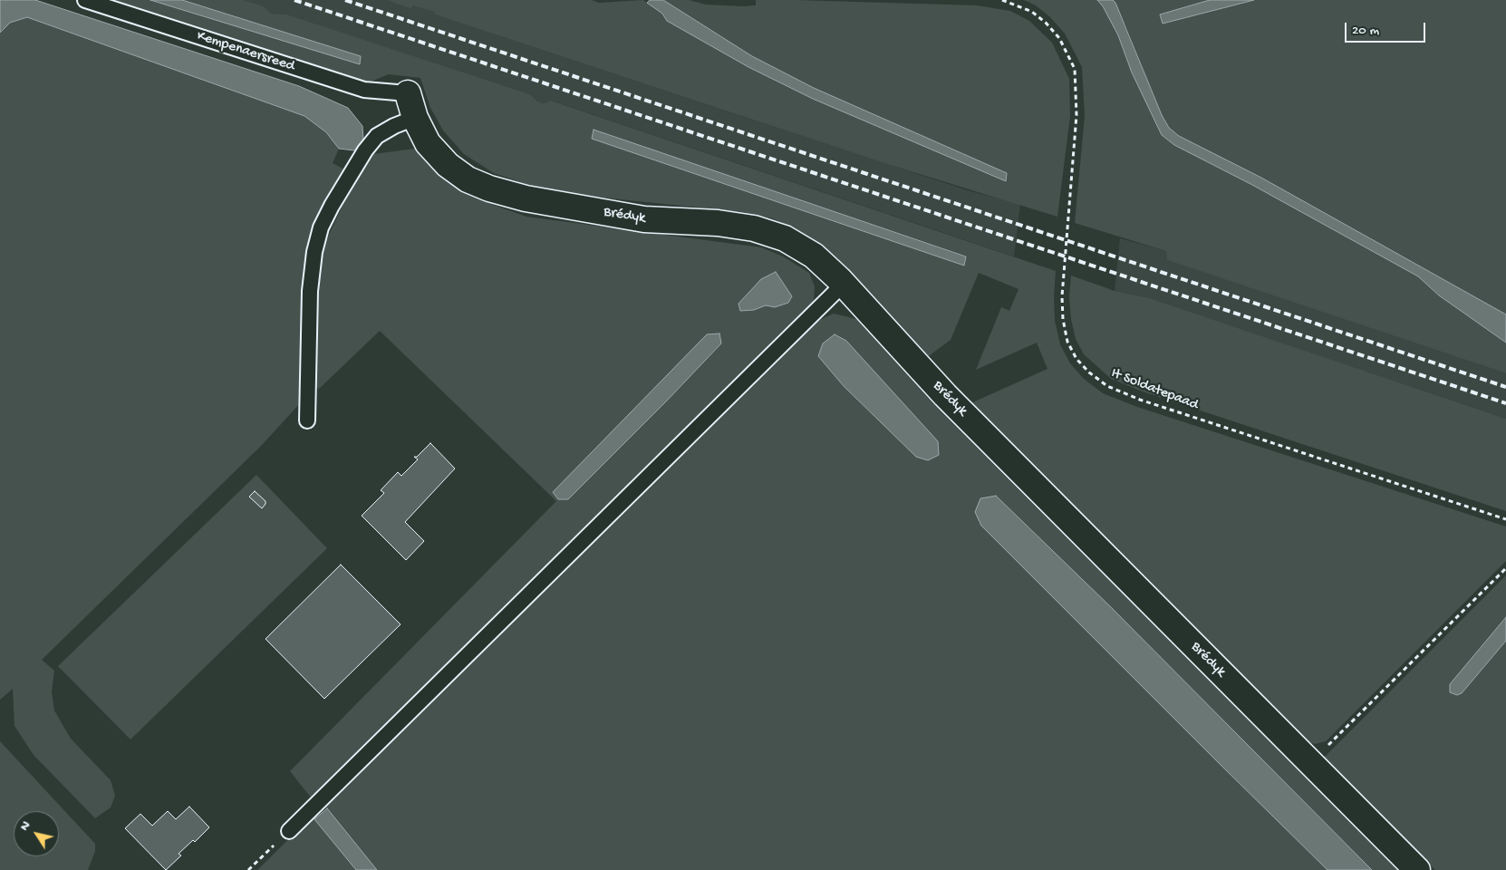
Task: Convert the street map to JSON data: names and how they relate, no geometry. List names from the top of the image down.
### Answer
{
  "streets": {
    "street": ["Brédyk"],
    "lane": ["Kempenaersreed"],
    "path": ["It Soldatepaad"]
  },
  "crossings": [
    ["Kempenaersreed", "Brédyk"]
  ],
  "scale_bar": "20 m",
  "north": "top left"
}
